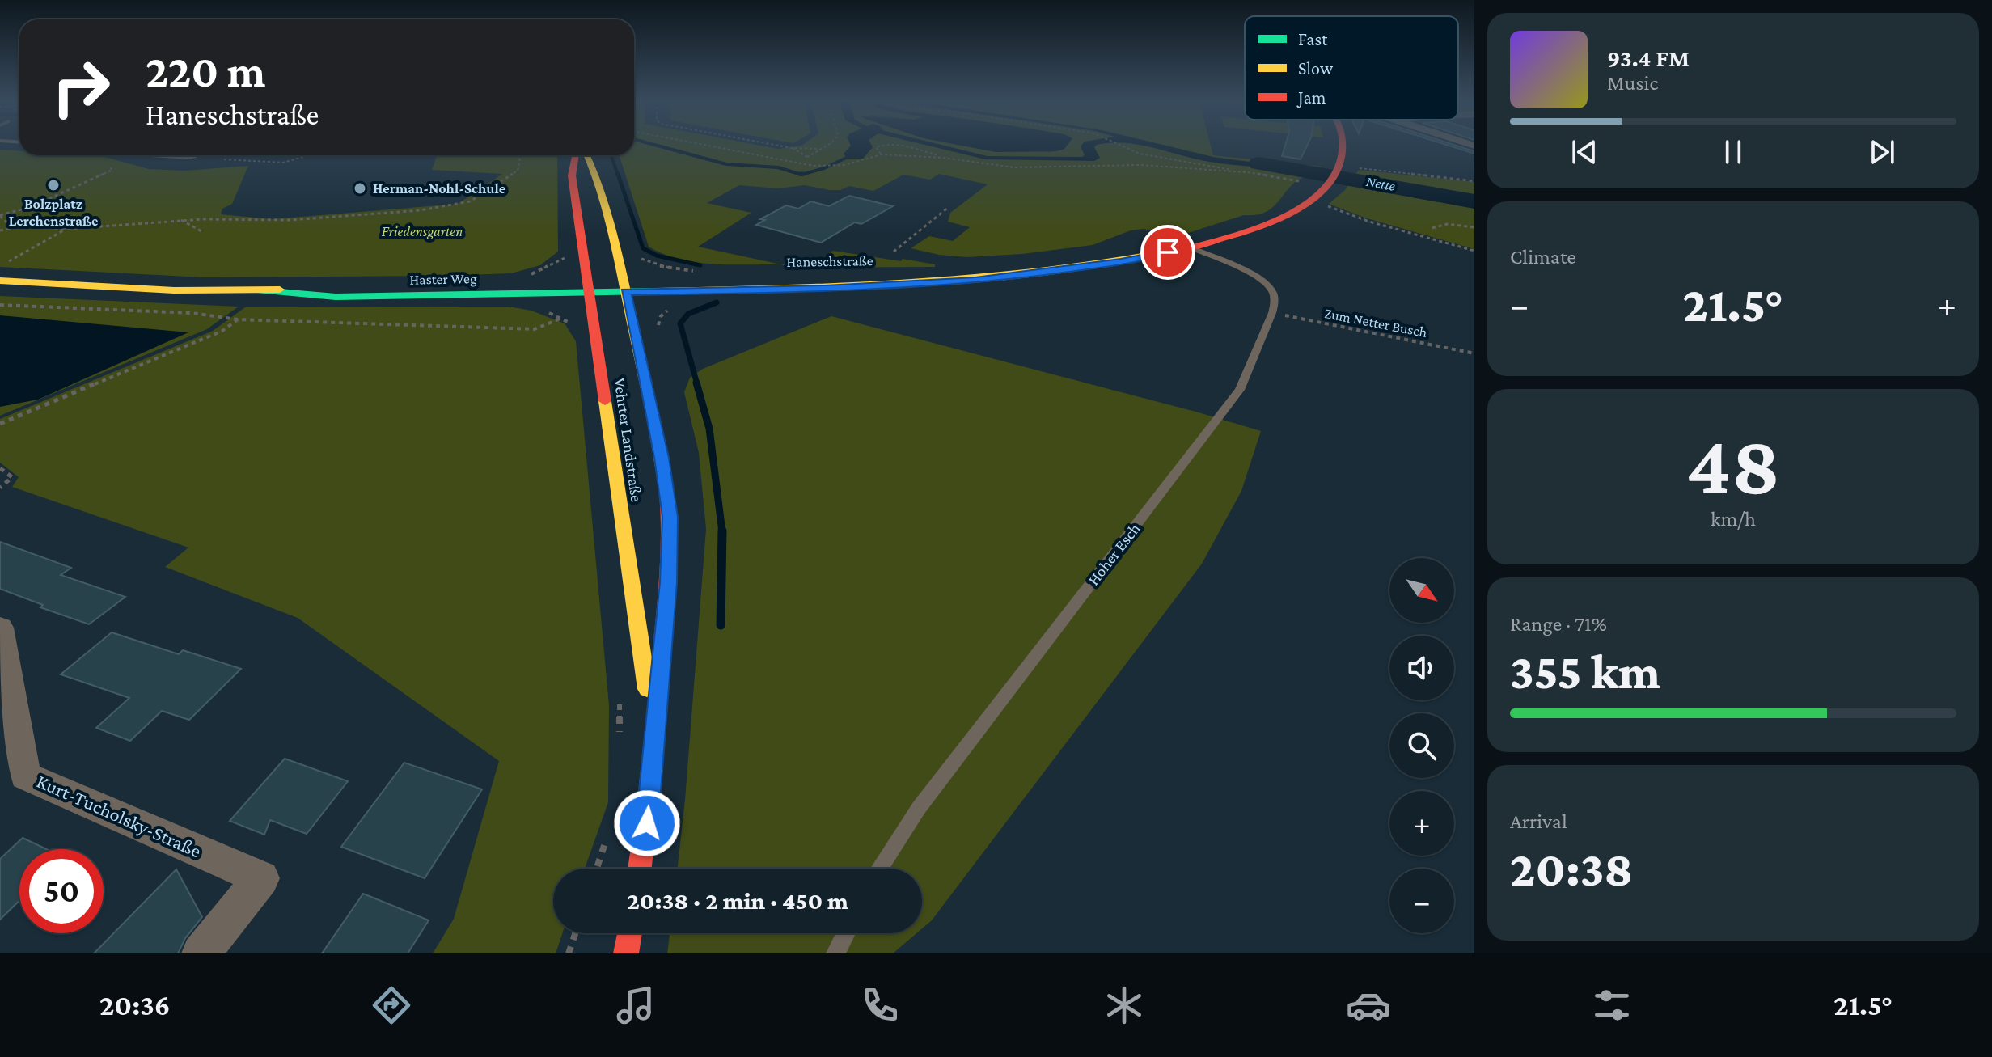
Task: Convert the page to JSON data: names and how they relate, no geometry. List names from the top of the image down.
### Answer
{
  "streets": {
    "main road": ["Haneschstraße", "Haster Weg", "Vehrter Landstraße"],
    "street": ["Kurt-Tucholsky-Straße"],
    "lane": ["Hoher Esch"],
    "path": ["Zum Netter Busch"]
  },
  "crossings": [
    ["Haneschstraße", "Haster Weg"],
    ["Haneschstraße", "Vehrter Landstraße"],
    ["Haster Weg", "Vehrter Landstraße"],
    ["Zum Netter Busch", "Hoher Esch"]
  ],
  "water": ["Nette"],
  "parks": ["Friedensgarten"],
  "places": ["Bolzplatz Lerchenstraße", "Herman-Nohl-Schule"],
  "legend": ["Fast", "Slow", "Jam"],
  "north": "bottom right",
  "page": {
    "turn": ["220 m", "Haneschstraße"],
    "song": ["93.4 FM", "Music"],
    "tile": [
      "Climate",
      ["48", "km/h"],
      ["Range · 71%", "355 km"],
      ["Arrival", "20:38"]
    ],
    "heat": ["−", "21.5°", "+"],
    "map_buttons": ["+", "−"],
    "limit": "50",
    "trip": "20:38 · 2 min · 450 m",
    "tabs": ["20:36", "21.5°"]
  }
}
